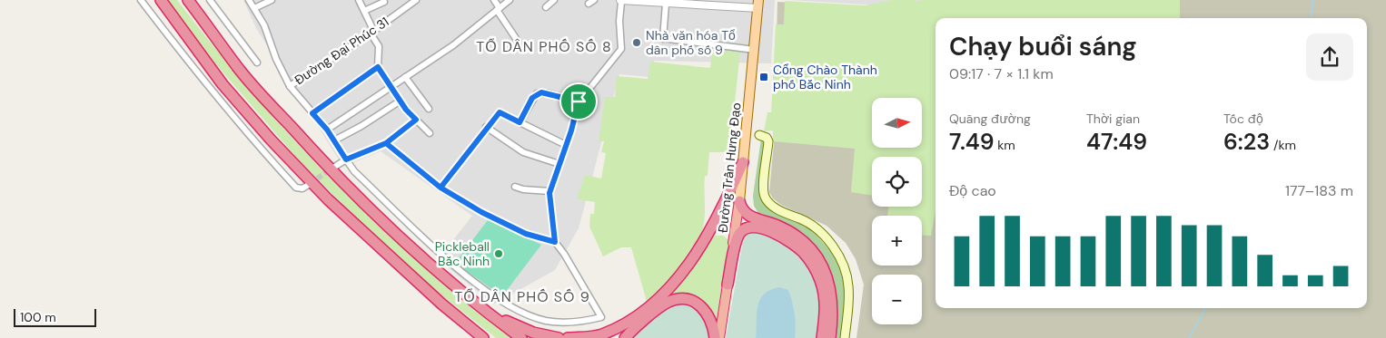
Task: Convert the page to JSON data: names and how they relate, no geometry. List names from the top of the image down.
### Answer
{
  "streets": {
    "highway": ["Đường Trần Hưng Đạo"],
    "street": ["Đường Đại Phúc 31"]
  },
  "districts": ["TỔ DÂN PHỐ SỐ 8", "TỔ DÂN PHỐ SỐ 9"],
  "places": {
    "other": ["Nhà văn hóa Tổ dân phố số 9", "Pickleball Bắc Ninh"],
    "transit": ["Cổng Chào Thành phố Bắc Ninh"]
  },
  "scale_bar": "100 m",
  "north": "right",
  "page": {
    "heading": ["Chạy buổi sáng", "09:17 · 7 × 1.1 km"],
    "stats": [
      ["Quãng đường", "7.49 km"],
      ["Thời gian", "47:49"],
      ["Tốc độ", "6:23 /km"]
    ],
    "map_buttons": ["+", "−"],
    "chart": ["Độ cao", "177–183 m"],
    "scale": "100 m"
  }
}
